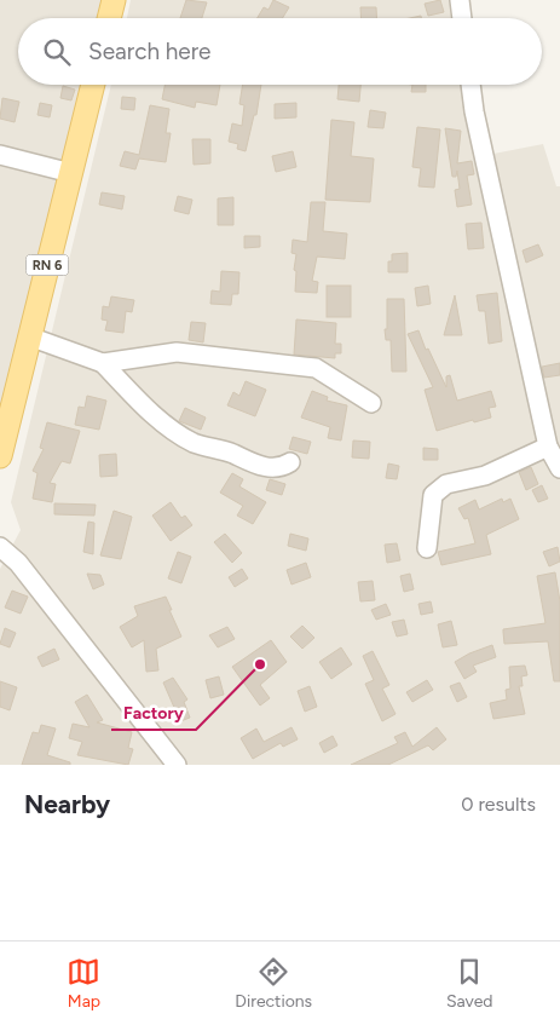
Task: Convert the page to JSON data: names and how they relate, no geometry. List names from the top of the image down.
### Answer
{
  "streets": {
    "main road": ["RN 6"]
  },
  "places": ["Factory"],
  "page": {
    "search": "Search here",
    "heading": ["Nearby", "0 results"],
    "nav": ["Map", "Directions", "Saved"]
  }
}
